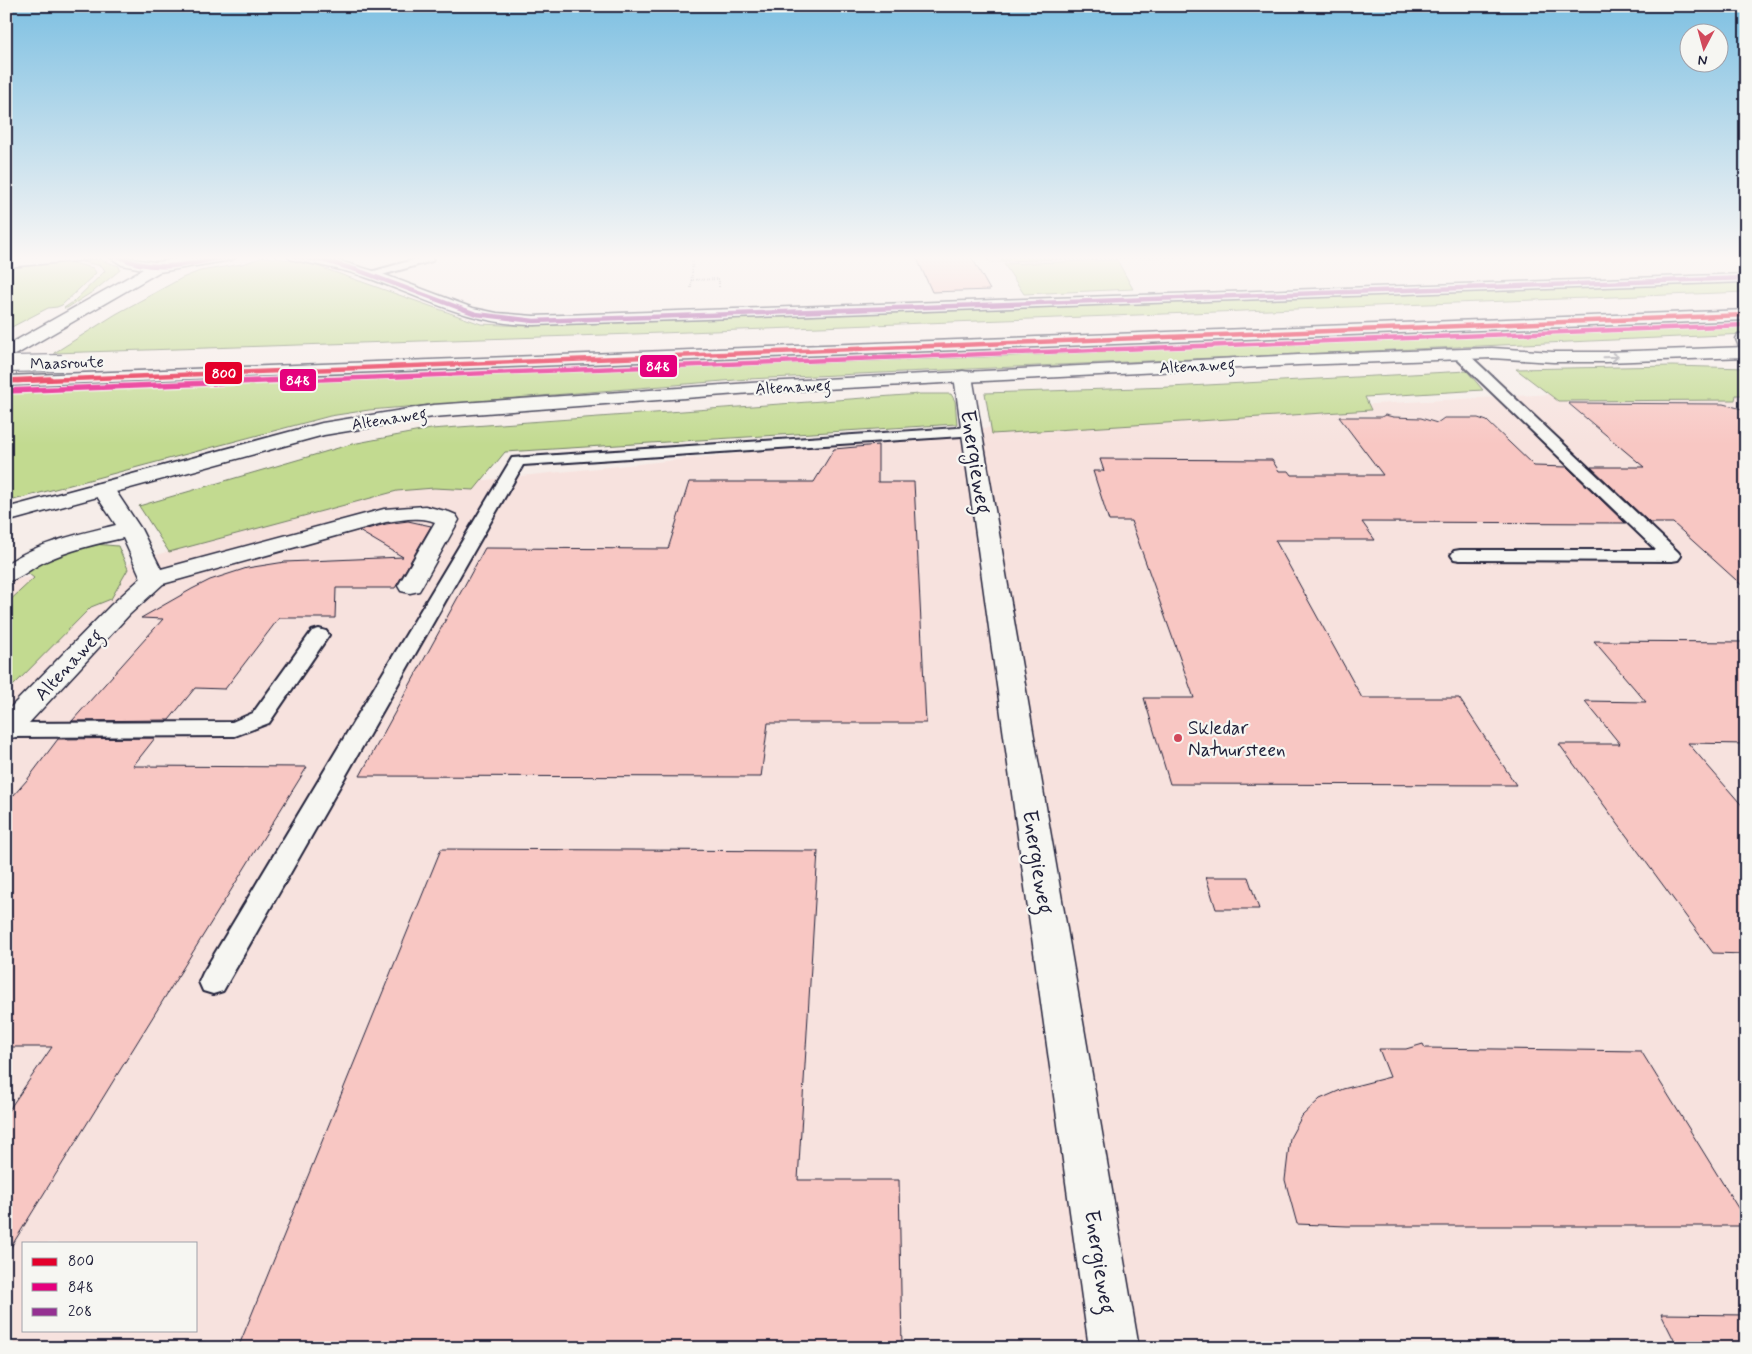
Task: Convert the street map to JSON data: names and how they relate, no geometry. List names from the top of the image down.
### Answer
{
  "streets": {
    "main road": ["Maasroute", "Altenaweg", "Energieweg"]
  },
  "crossings": [
    ["Altenaweg", "Energieweg"]
  ],
  "places": ["Skledar Natuursteen"],
  "lines": ["transit line 800", "transit line 208", "transit line 848"],
  "legend": ["800", "848", "208"],
  "north": "bottom"
}
